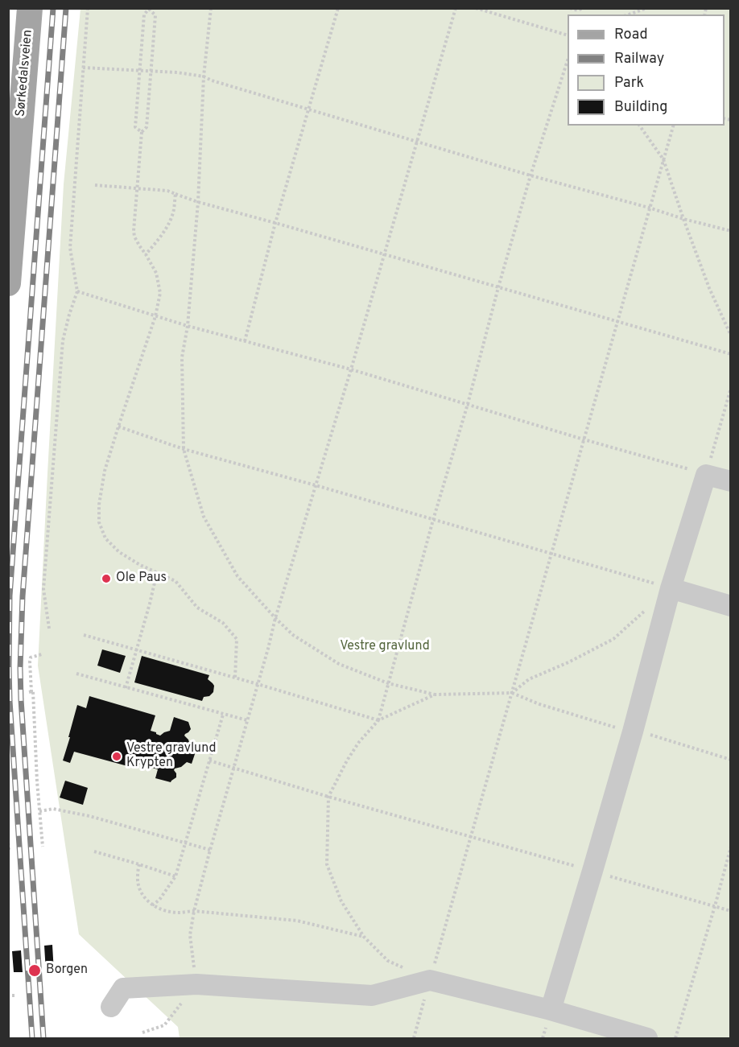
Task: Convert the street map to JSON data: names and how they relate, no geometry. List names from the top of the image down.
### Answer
{
  "streets": {
    "main road": ["Sørkedalsveien"]
  },
  "parks": ["Vestre gravlund"],
  "places": ["Ole Paus", "Vestre gravlund Krypten", "Borgen"],
  "legend": [
    "Road",
    "Railway",
    "Park",
    "Building"
  ]
}
